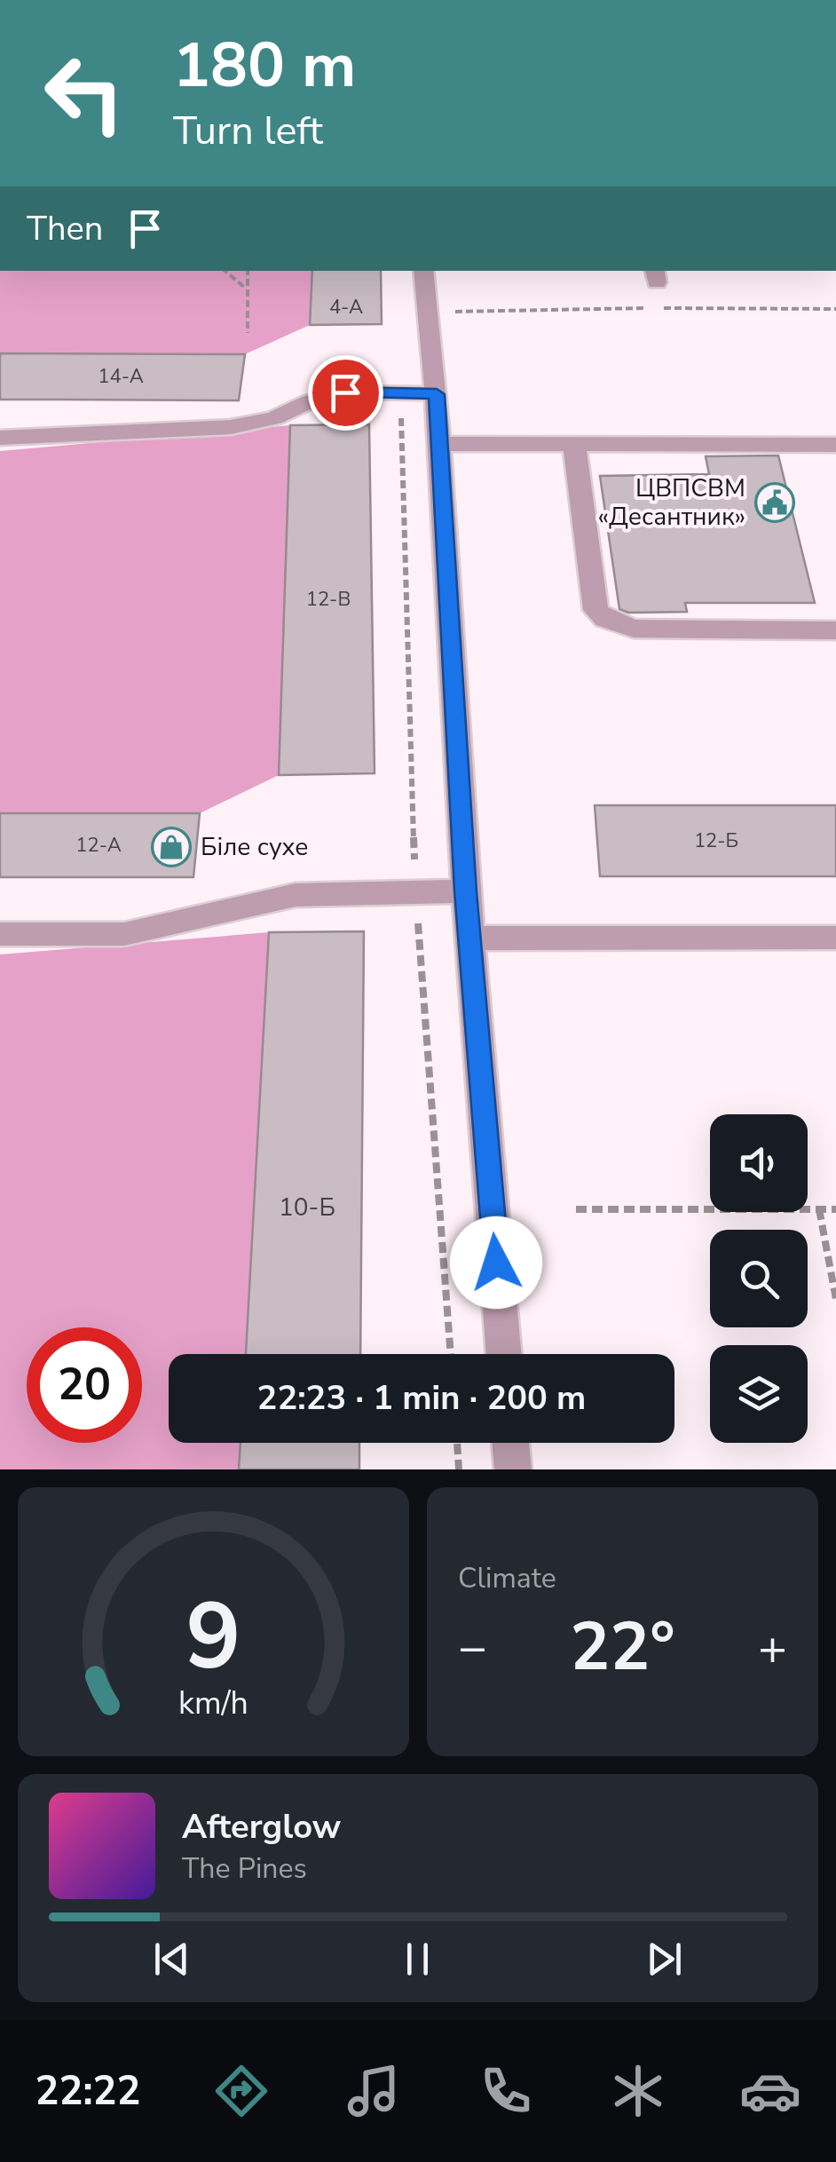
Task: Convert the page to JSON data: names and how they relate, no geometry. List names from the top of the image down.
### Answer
{
  "places": {
    "public building": ["ЦВПСВМ «Десантник»"],
    "shop": ["Біле сухе"]
  },
  "house_numbers": [
    "4-А",
    "14-А",
    "12-В",
    "12-Б",
    "12-А",
    "10-Б"
  ],
  "page": {
    "turn": ["180 m", "Turn left"],
    "then": "Then",
    "limit": "20",
    "trip": "22:23 · 1 min · 200 m",
    "tile": "Climate",
    "heat": ["−", "22°", "+"],
    "song": ["Afterglow", "The Pines"],
    "tabs": "22:22",
    "gauge": ["9", "km/h"]
  }
}
